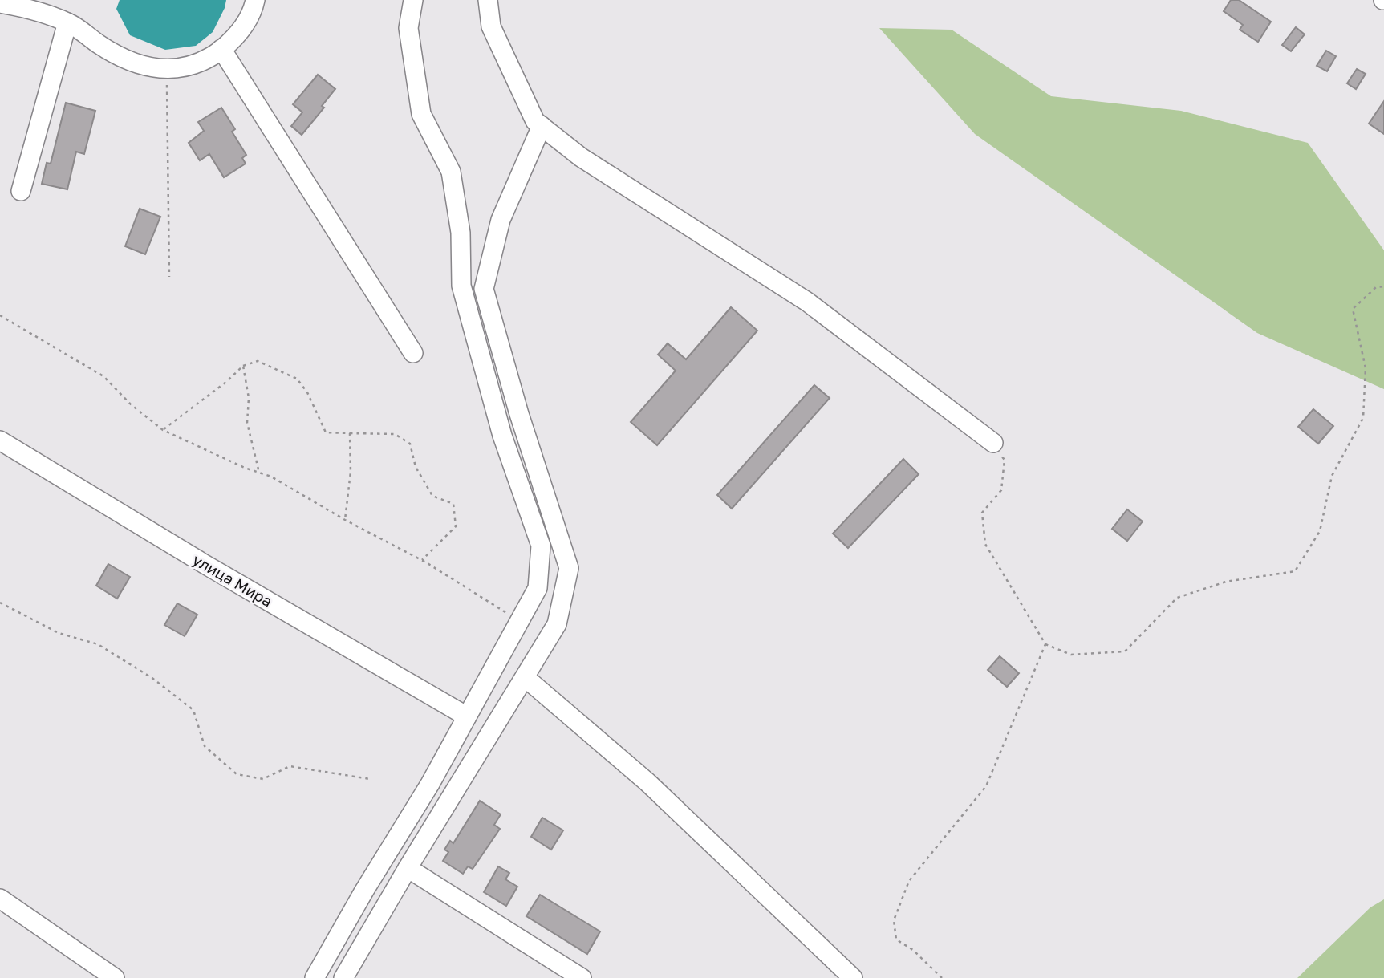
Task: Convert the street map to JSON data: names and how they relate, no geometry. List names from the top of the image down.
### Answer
{
  "streets": {
    "street": ["улица Мира"]
  }
}
